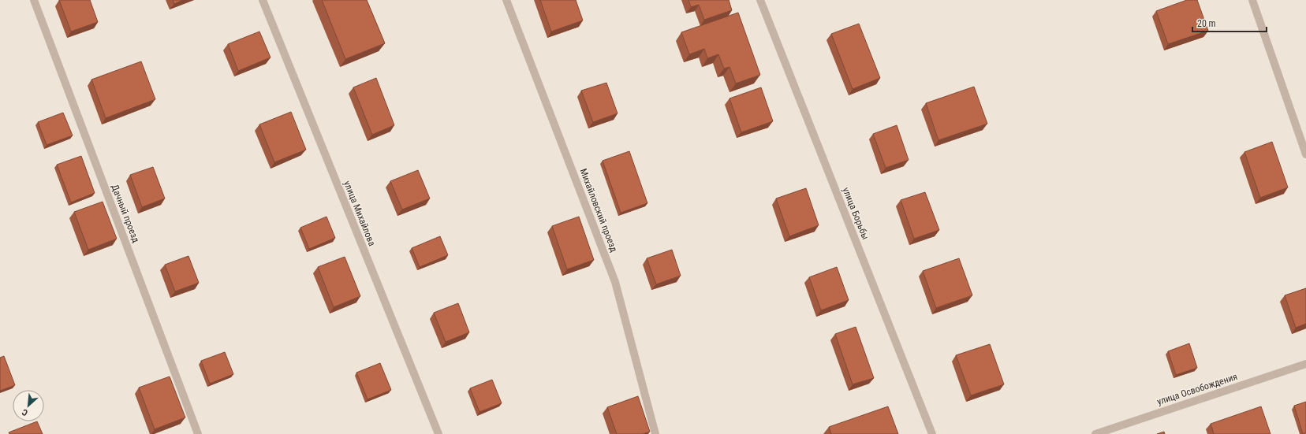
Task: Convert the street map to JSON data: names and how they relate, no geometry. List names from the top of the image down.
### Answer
{
  "streets": {
    "street": [
      "Михайловский проезд",
      "Дачный проезд",
      "улица Михайлова",
      "улица Борьбы",
      "улица Освобождения"
    ]
  },
  "scale_bar": "20 m",
  "north": "bottom left"
}
